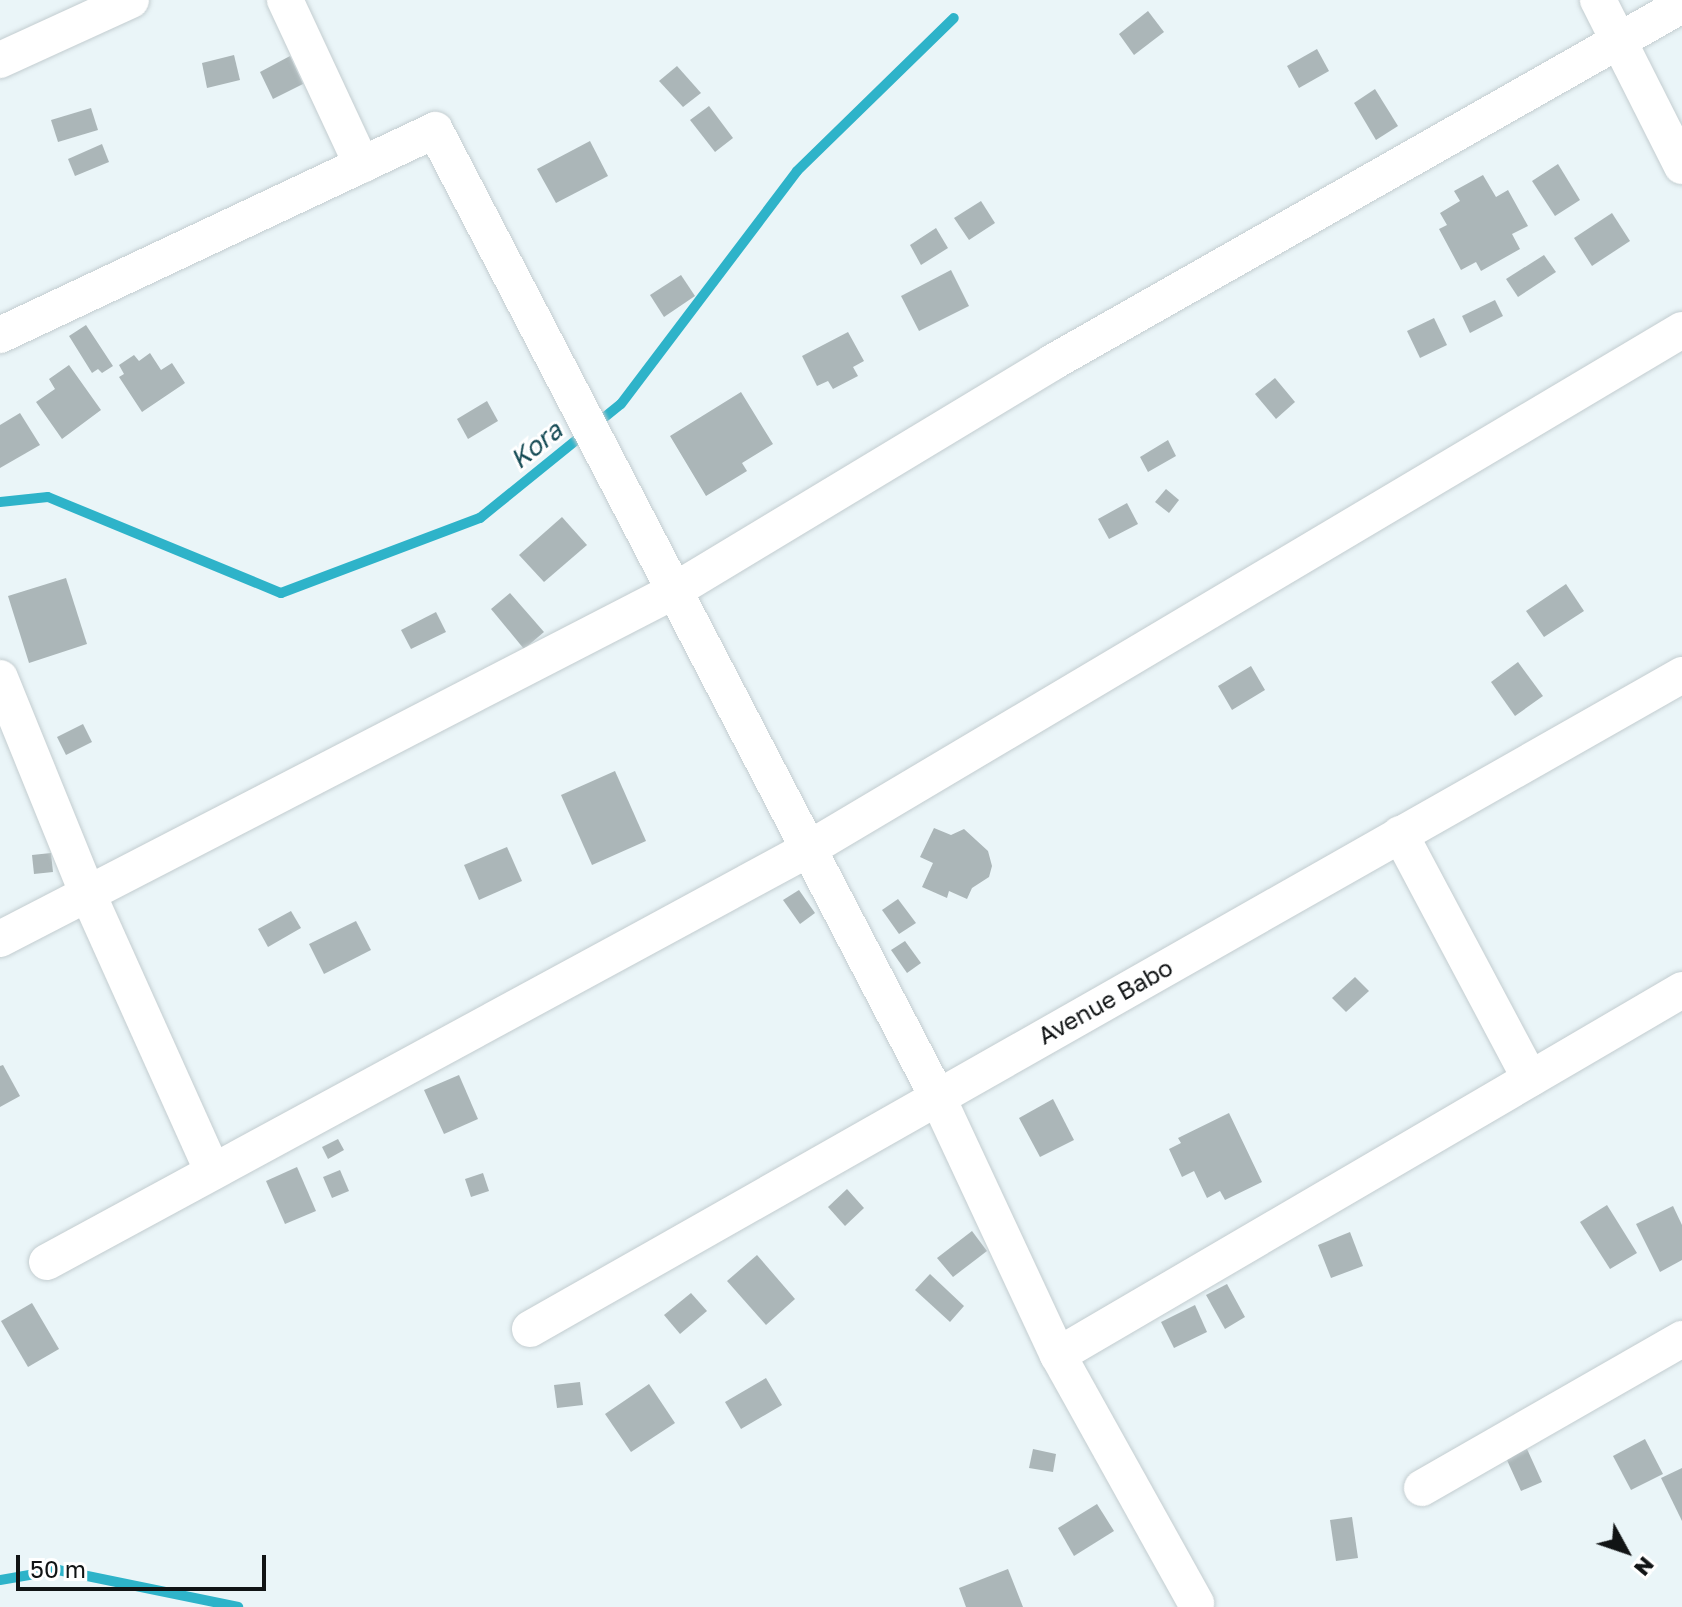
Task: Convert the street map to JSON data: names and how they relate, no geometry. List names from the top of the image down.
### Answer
{
  "streets": {
    "street": ["Avenue Babo"]
  },
  "water": ["Kora"],
  "scale_bar": "50 m",
  "north": "bottom right"
}
